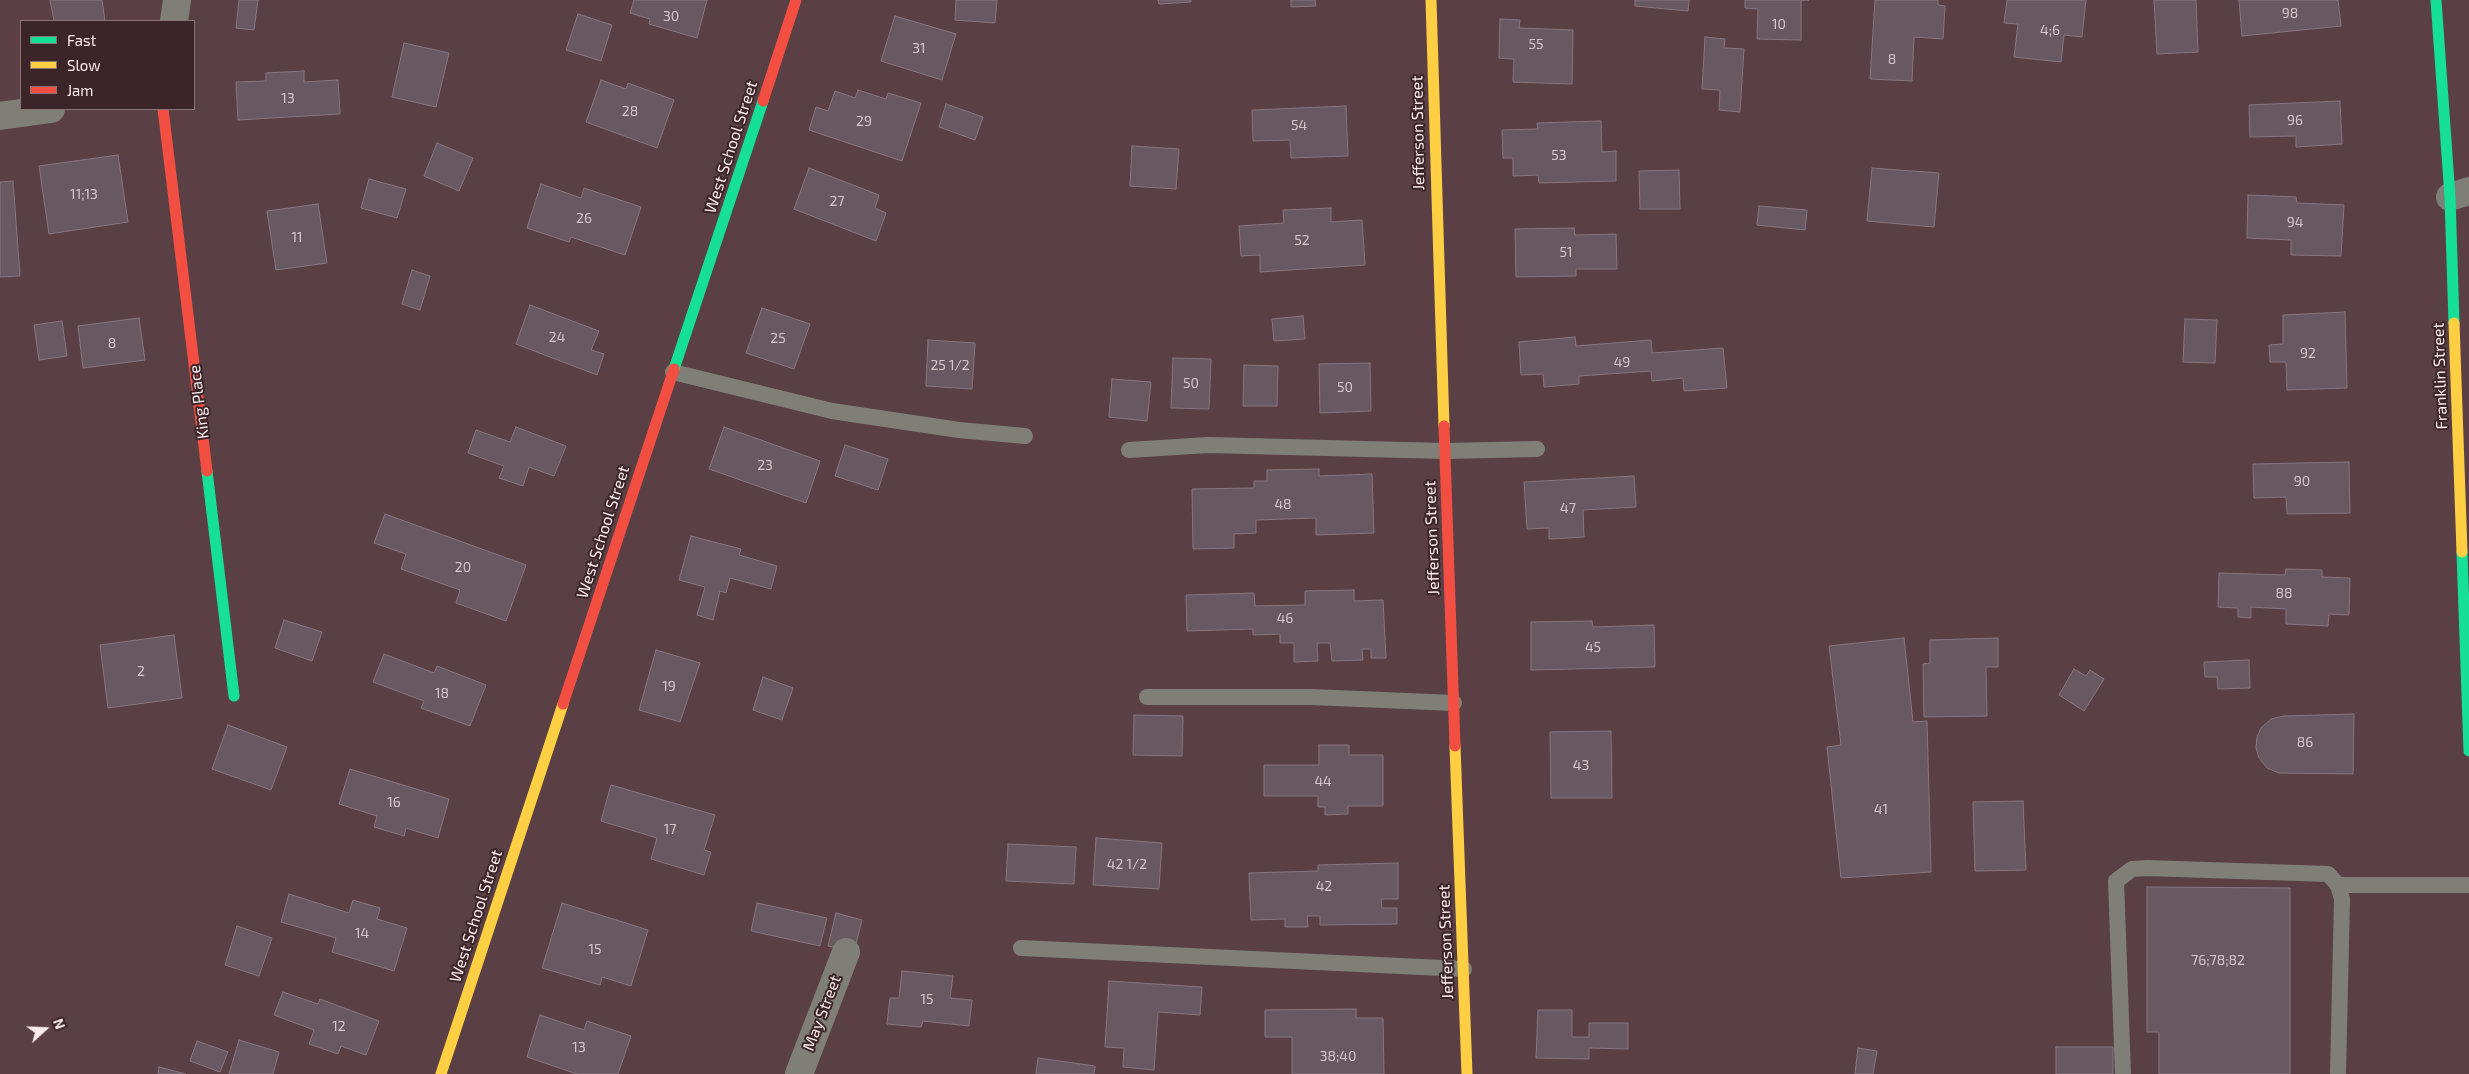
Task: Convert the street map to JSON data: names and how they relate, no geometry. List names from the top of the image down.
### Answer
{
  "streets": {
    "street": [
      "Jefferson Street",
      "West School Street",
      "Franklin Street",
      "King Place",
      "May Street"
    ]
  },
  "house_numbers": [
    "98",
    "30",
    "10",
    "4;6",
    "55",
    "31",
    "8",
    "13",
    "28",
    "96",
    "29",
    "54",
    "53",
    "11;13",
    "27",
    "26",
    "94",
    "11",
    "52",
    "51",
    "24",
    "25",
    "8",
    "92",
    "49",
    "25 1/2",
    "50",
    "50",
    "23",
    "90",
    "48",
    "47",
    "20",
    "88",
    "46",
    "45",
    "2",
    "19",
    "18",
    "86",
    "43",
    "44",
    "16",
    "41",
    "17",
    "42 1/2",
    "42",
    "14",
    "15",
    "76;78;82",
    "15",
    "12",
    "13",
    "38;40"
  ],
  "legend": ["Fast", "Slow", "Jam"],
  "north": "right"
}
